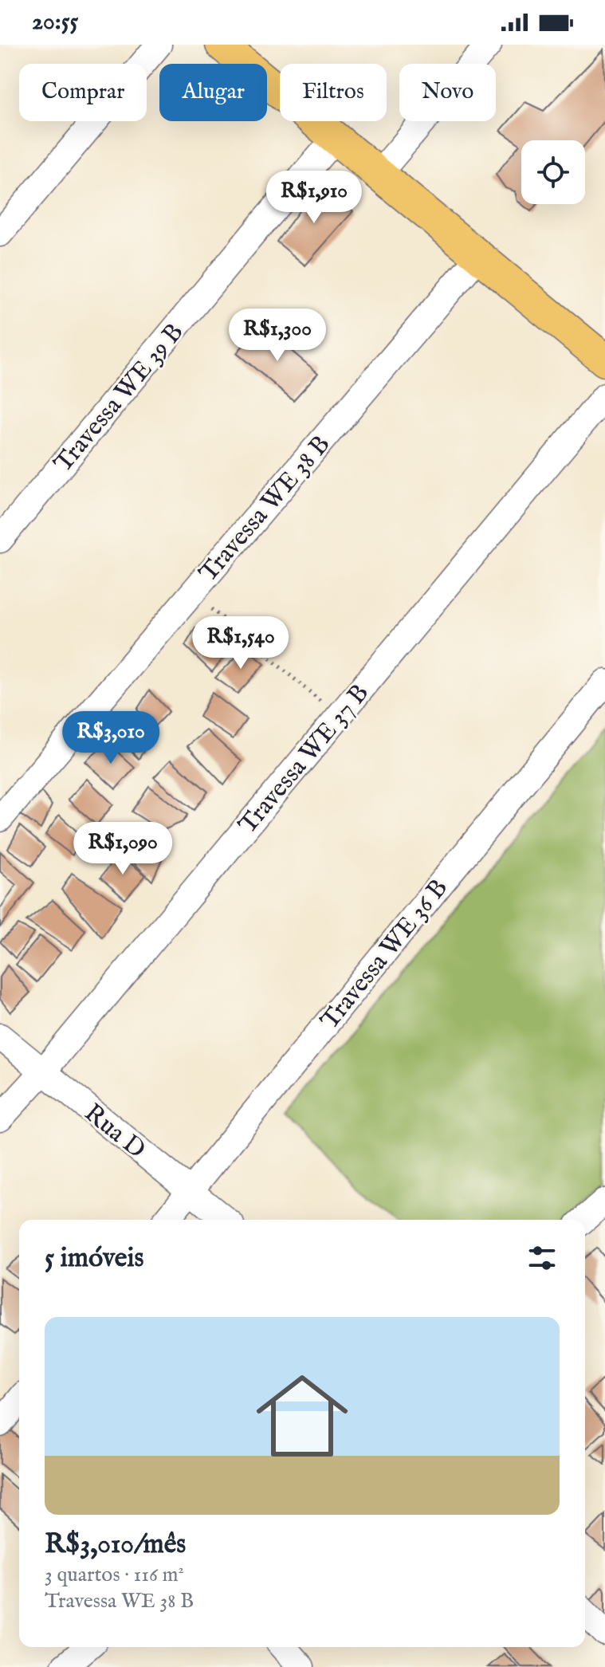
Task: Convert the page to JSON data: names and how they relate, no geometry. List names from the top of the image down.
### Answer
{
  "streets": {
    "street": [
      "Travessa WE 39 B",
      "Travessa WE 38 B",
      "Travessa WE 37 B",
      "Travessa WE 36 B",
      "Rua D"
    ]
  },
  "crossings": [
    ["Travessa WE 37 B", "Rua D"],
    ["Travessa WE 36 B", "Rua D"]
  ],
  "page": {
    "status": "20:55",
    "chip": [
      "Comprar",
      "Alugar",
      "Filtros",
      "Novo"
    ],
    "price": [
      "R$1,910",
      "R$1,300",
      "R$1,540",
      "R$3,010",
      "R$1,090"
    ],
    "heading": "5 imóveis",
    "list": [
      {
        "name": "R$3,010/mês",
        "note": "3 quartos · 116 m² · Travessa WE 38 B"
      }
    ]
  }
}
